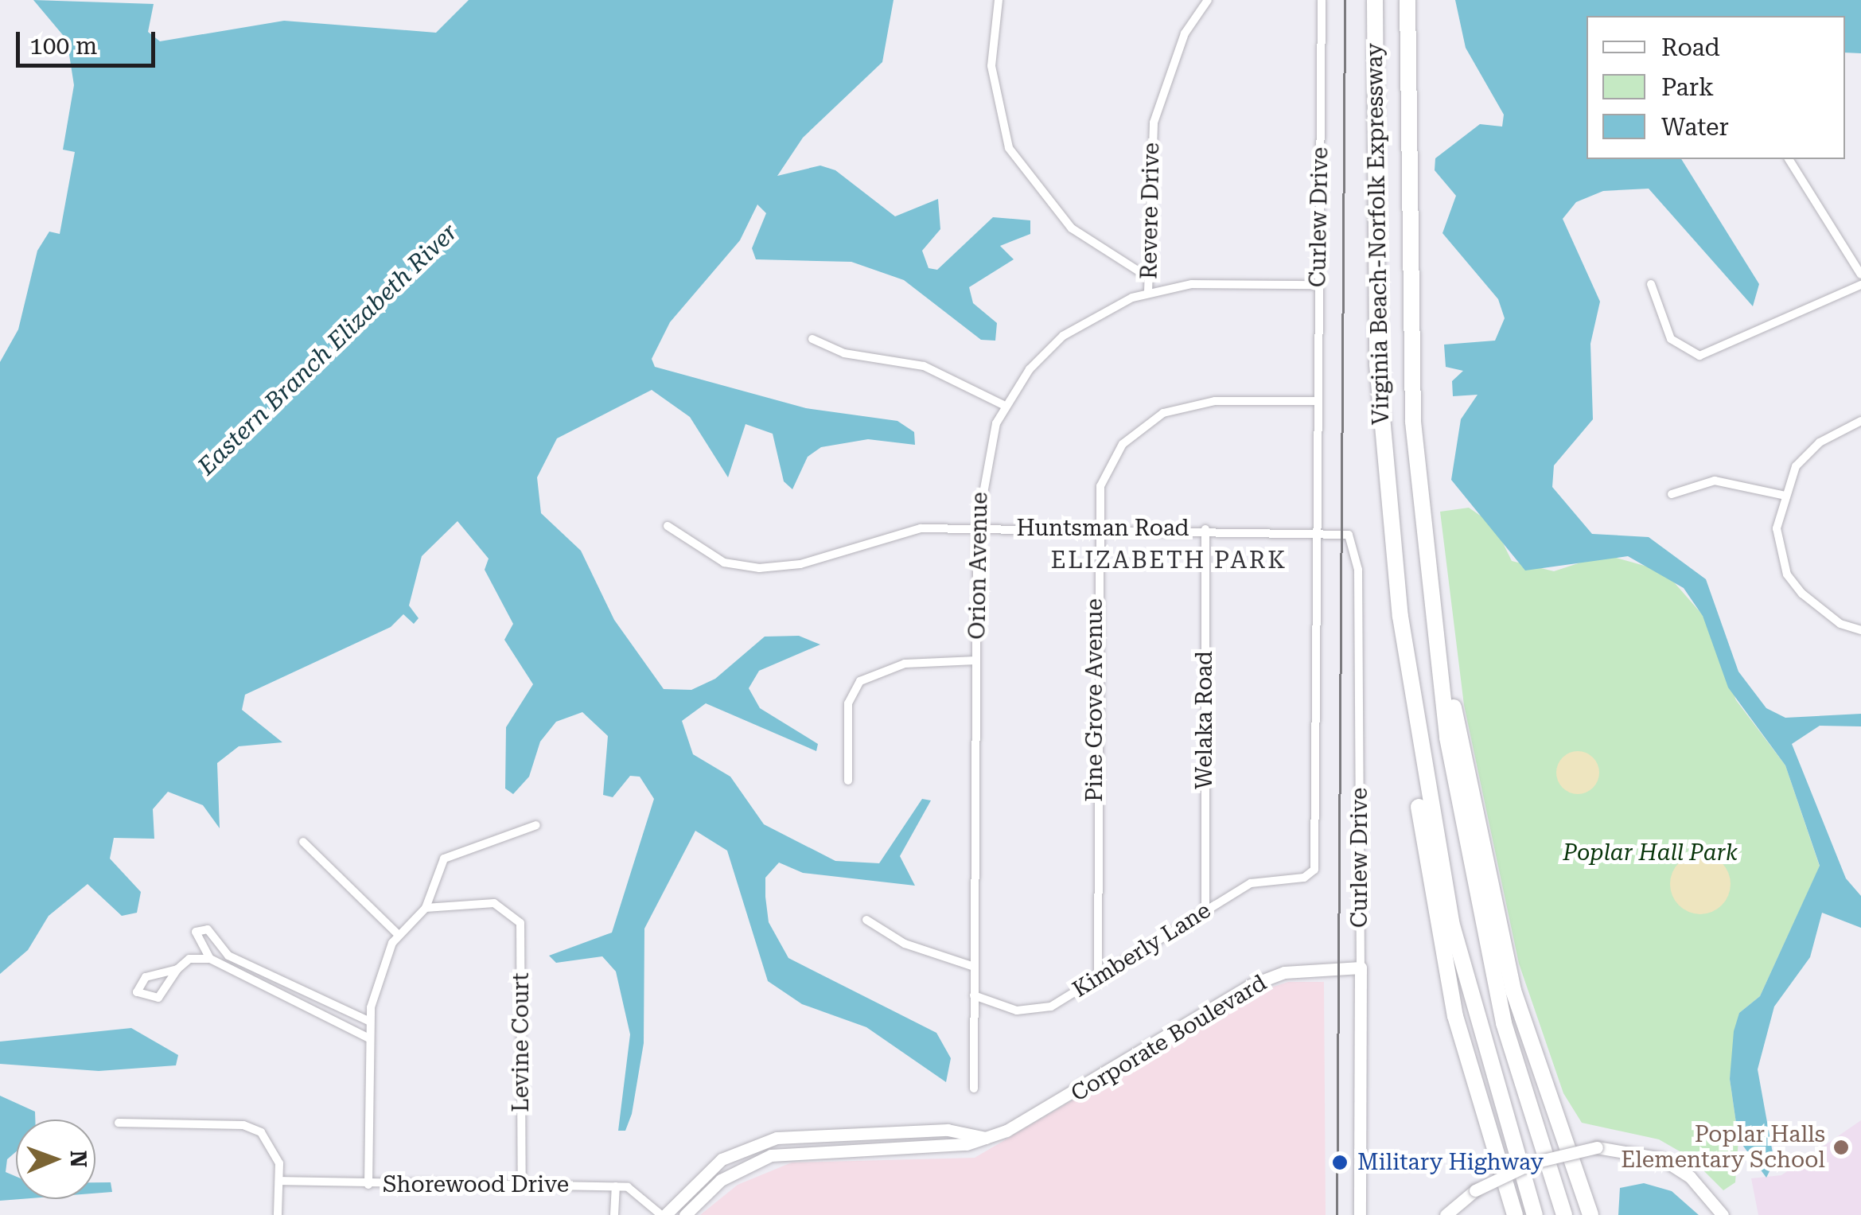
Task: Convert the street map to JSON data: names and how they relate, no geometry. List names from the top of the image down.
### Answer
{
  "streets": {
    "highway": ["Virginia Beach-Norfolk Expressway"],
    "street": [
      "Revere Drive",
      "Curlew Drive",
      "Huntsman Road",
      "Orion Avenue",
      "Pine Grove Avenue",
      "Welaka Road",
      "Kimberly Lane",
      "Corporate Boulevard",
      "Levine Court",
      "Shorewood Drive"
    ]
  },
  "crossings": [
    ["Revere Drive", "Orion Avenue"],
    ["Curlew Drive", "Huntsman Road"],
    ["Curlew Drive", "Orion Avenue"],
    ["Curlew Drive", "Pine Grove Avenue"],
    ["Curlew Drive", "Kimberly Lane"],
    ["Curlew Drive", "Corporate Boulevard"],
    ["Huntsman Road", "Orion Avenue"],
    ["Huntsman Road", "Pine Grove Avenue"],
    ["Huntsman Road", "Welaka Road"],
    ["Orion Avenue", "Kimberly Lane"],
    ["Pine Grove Avenue", "Kimberly Lane"],
    ["Welaka Road", "Kimberly Lane"],
    ["Levine Court", "Shorewood Drive"]
  ],
  "districts": ["ELIZABETH PARK"],
  "water": ["Eastern Branch Elizabeth River"],
  "parks": ["Poplar Hall Park"],
  "places": ["Poplar Halls Elementary School", "Military Highway"],
  "legend": ["Road", "Park", "Water"],
  "scale_bar": "100 m",
  "north": "right"
}
